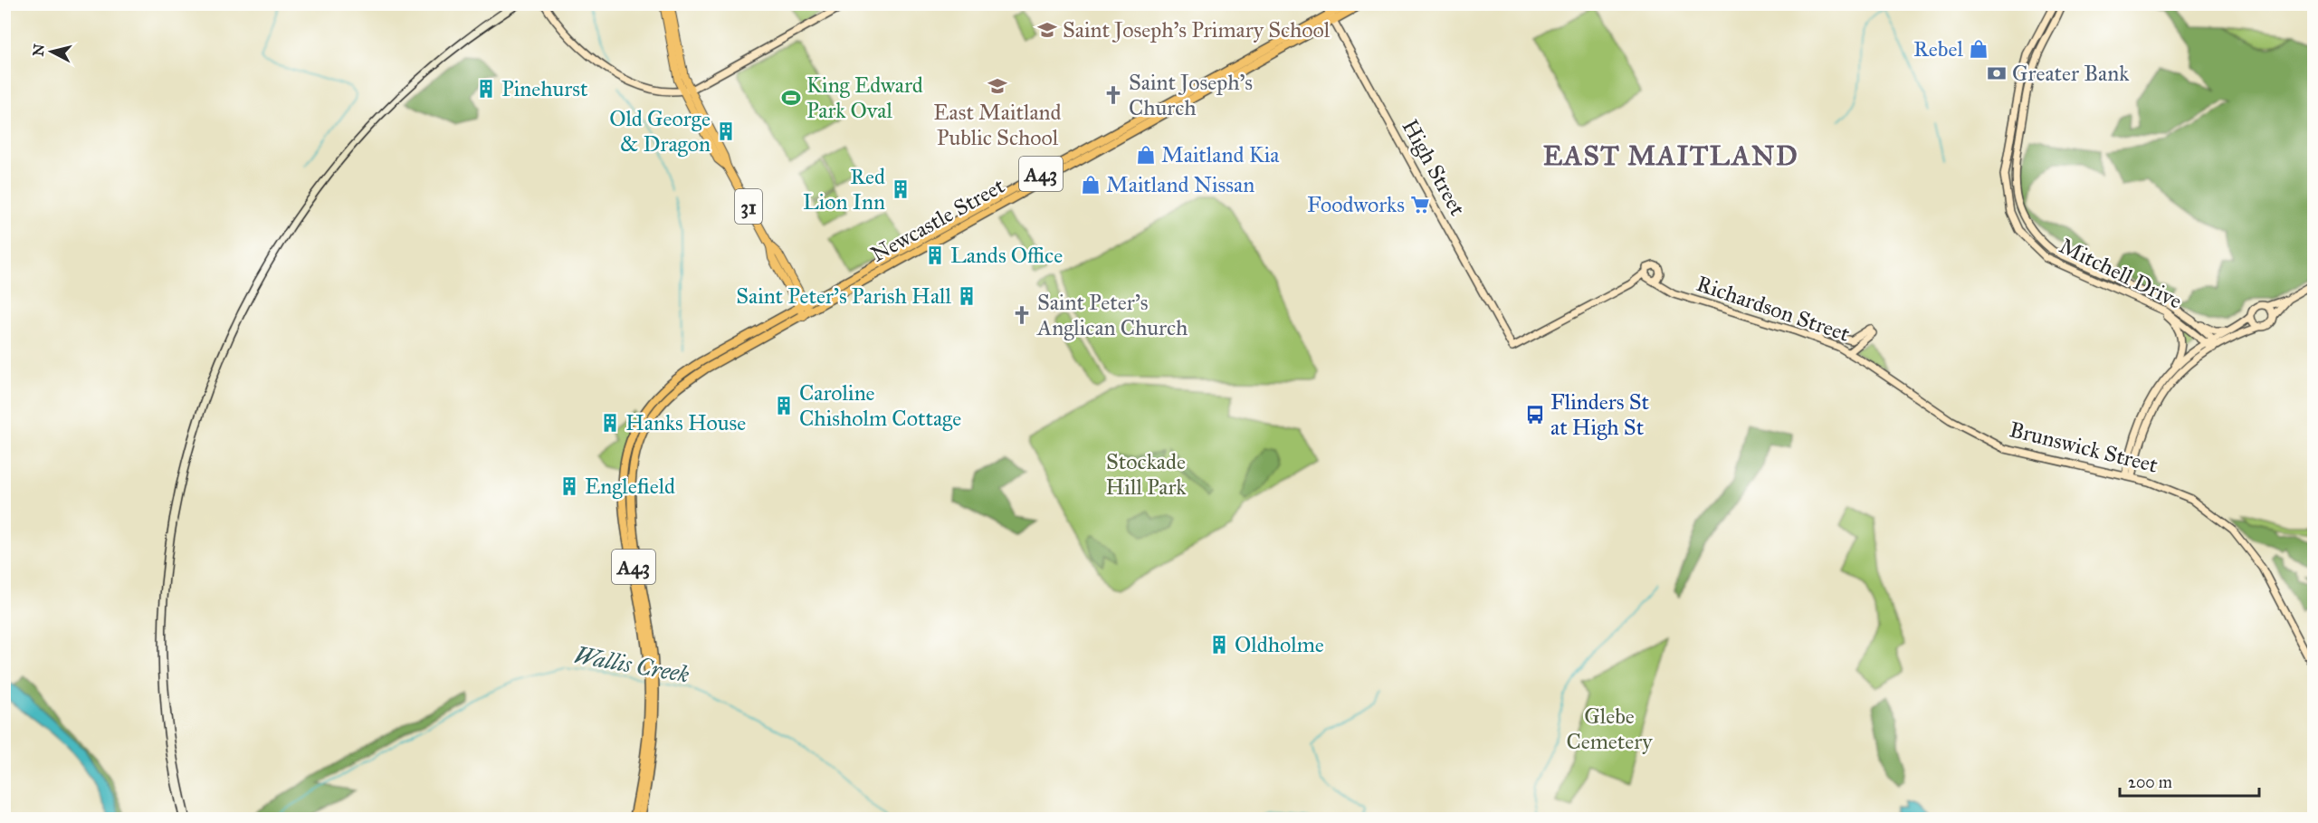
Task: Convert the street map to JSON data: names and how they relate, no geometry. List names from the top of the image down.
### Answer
{
  "streets": {
    "highway": ["A43", "Newcastle Street"],
    "main road": [
      "High Street",
      "31",
      "Mitchell Drive",
      "Richardson Street",
      "Brunswick Street"
    ]
  },
  "crossings": [
    ["High Street", "Newcastle Street"],
    ["A43", "Newcastle Street"],
    ["31", "Newcastle Street"],
    ["Richardson Street", "Brunswick Street"]
  ],
  "districts": ["EAST MAITLAND"],
  "water": ["Wallis Creek"],
  "parks": ["Stockade Hill Park", "Glebe Cemetery"],
  "places": {
    "school or university": ["Saint Joseph's Primary School", "East Maitland Public School"],
    "shop": ["Rebel", "Maitland Kia", "Maitland Nissan"],
    "bank": ["Greater Bank"],
    "building": [
      "Pinehurst",
      "Old George & Dragon",
      "Red Lion Inn",
      "Lands Office",
      "Saint Peter's Parish Hall",
      "Caroline Chisholm Cottage",
      "Hanks House",
      "Englefield",
      "Oldholme"
    ],
    "church": ["Saint Joseph's Church", "Saint Peter's Anglican Church"],
    "sports": ["King Edward Park Oval"],
    "supermarket": ["Foodworks"],
    "bus stop": ["Flinders St at High St"]
  },
  "scale_bar": "200 m",
  "north": "left"
}
